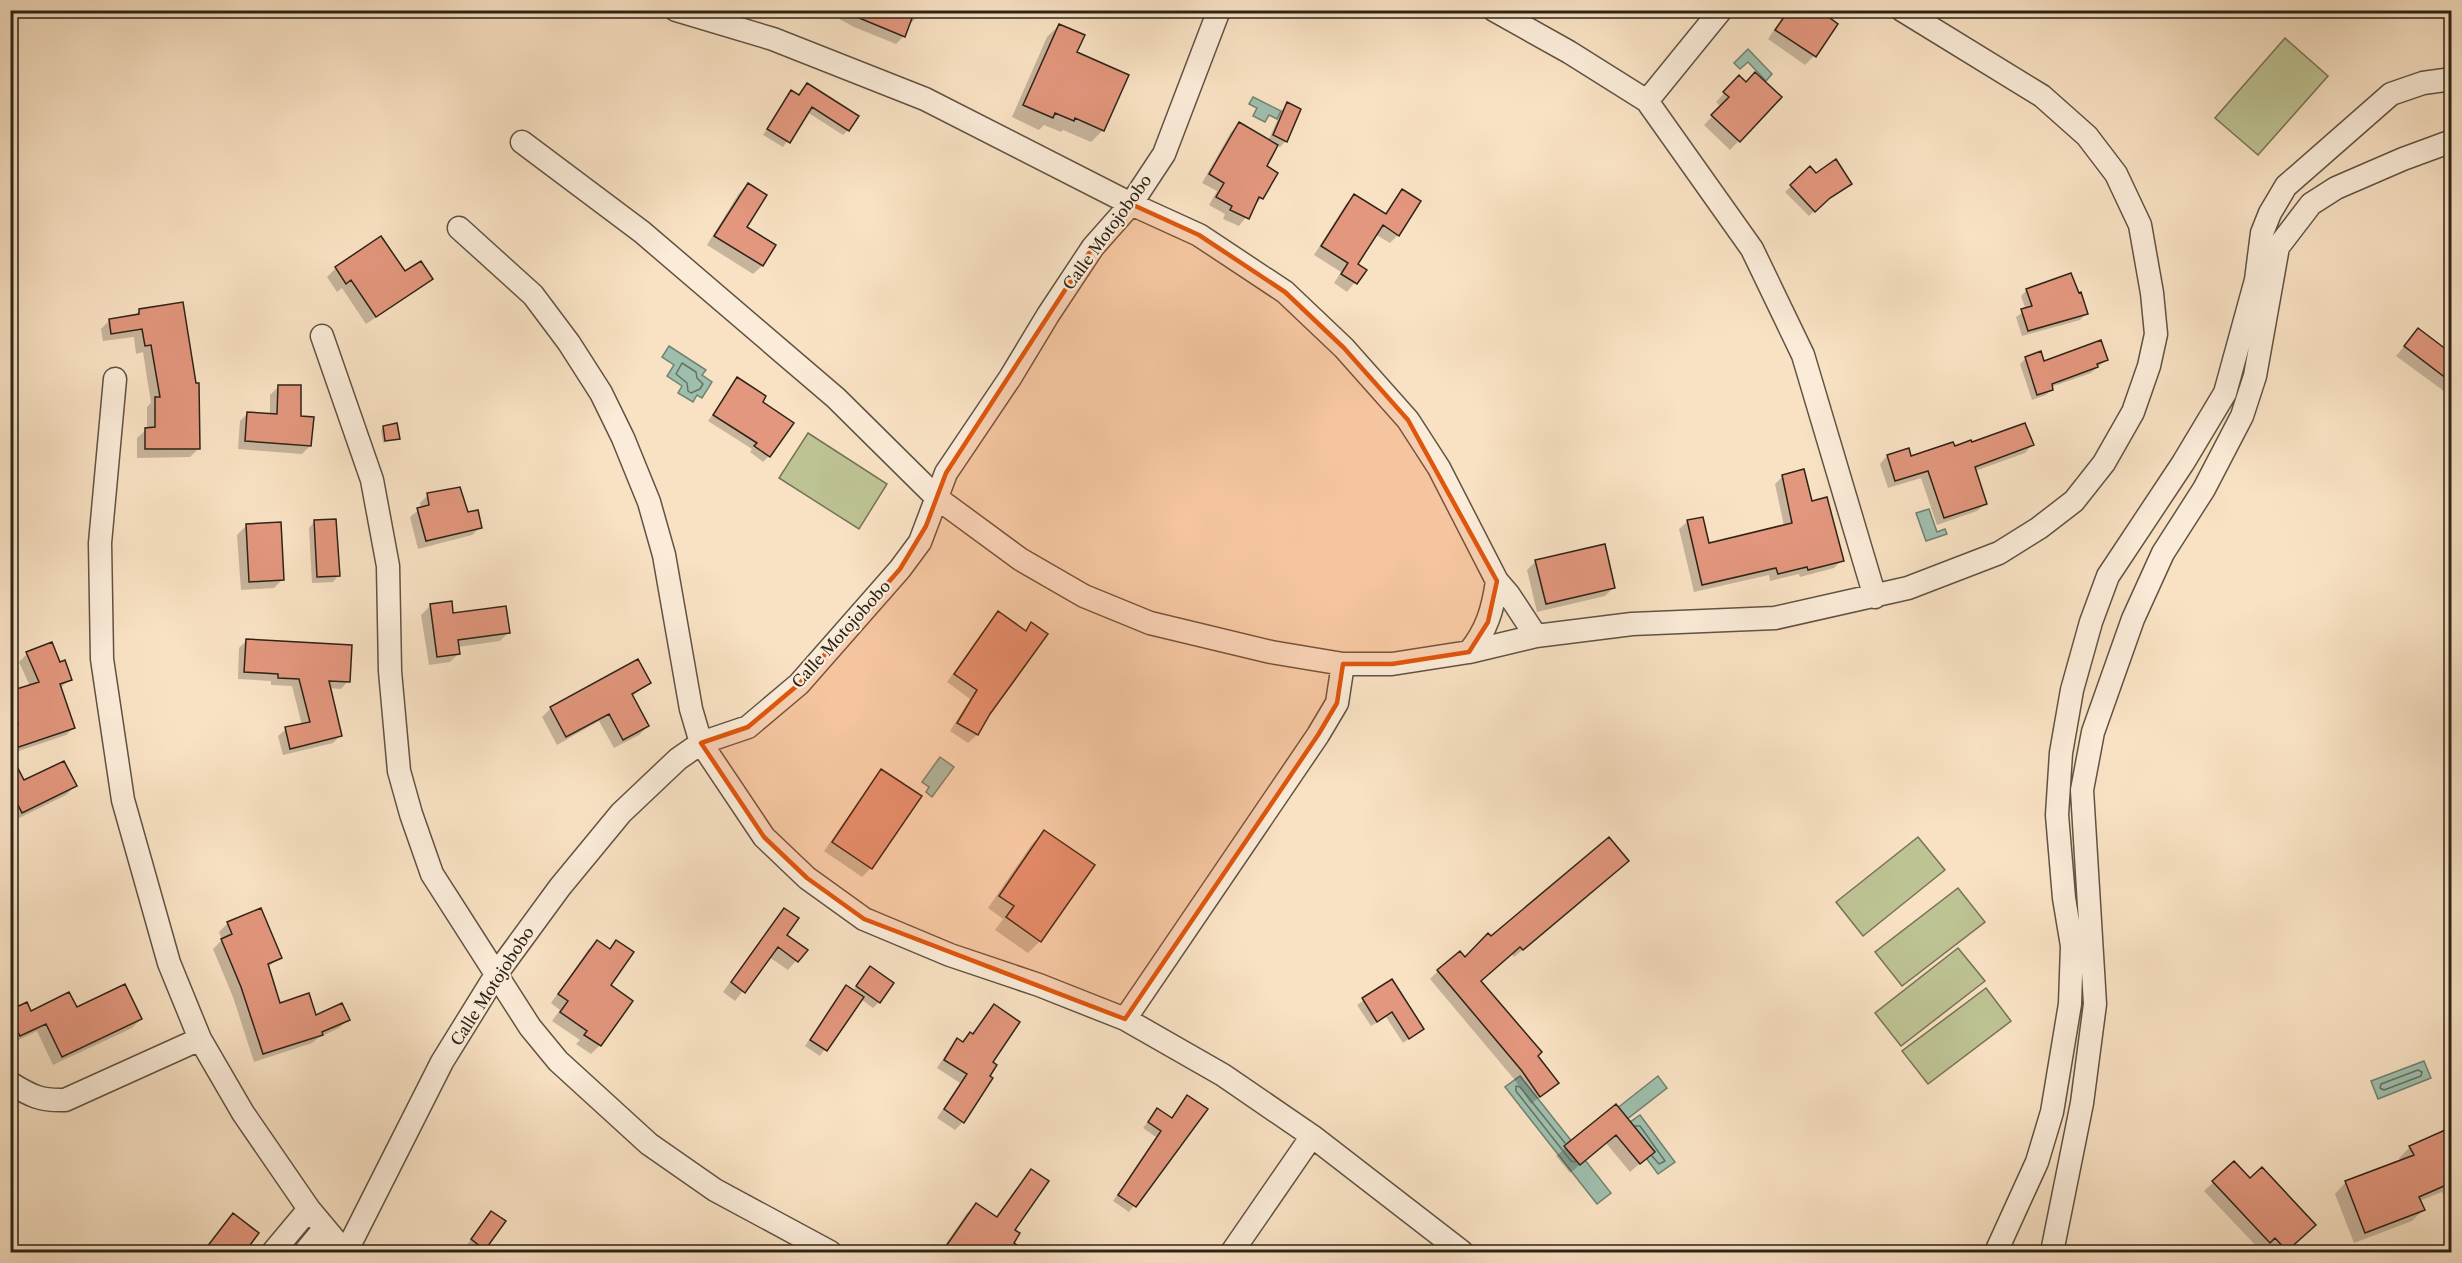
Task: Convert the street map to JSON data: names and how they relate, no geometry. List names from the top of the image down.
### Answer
{
  "streets": {
    "street": ["Calle Motojobobo"]
  }
}
